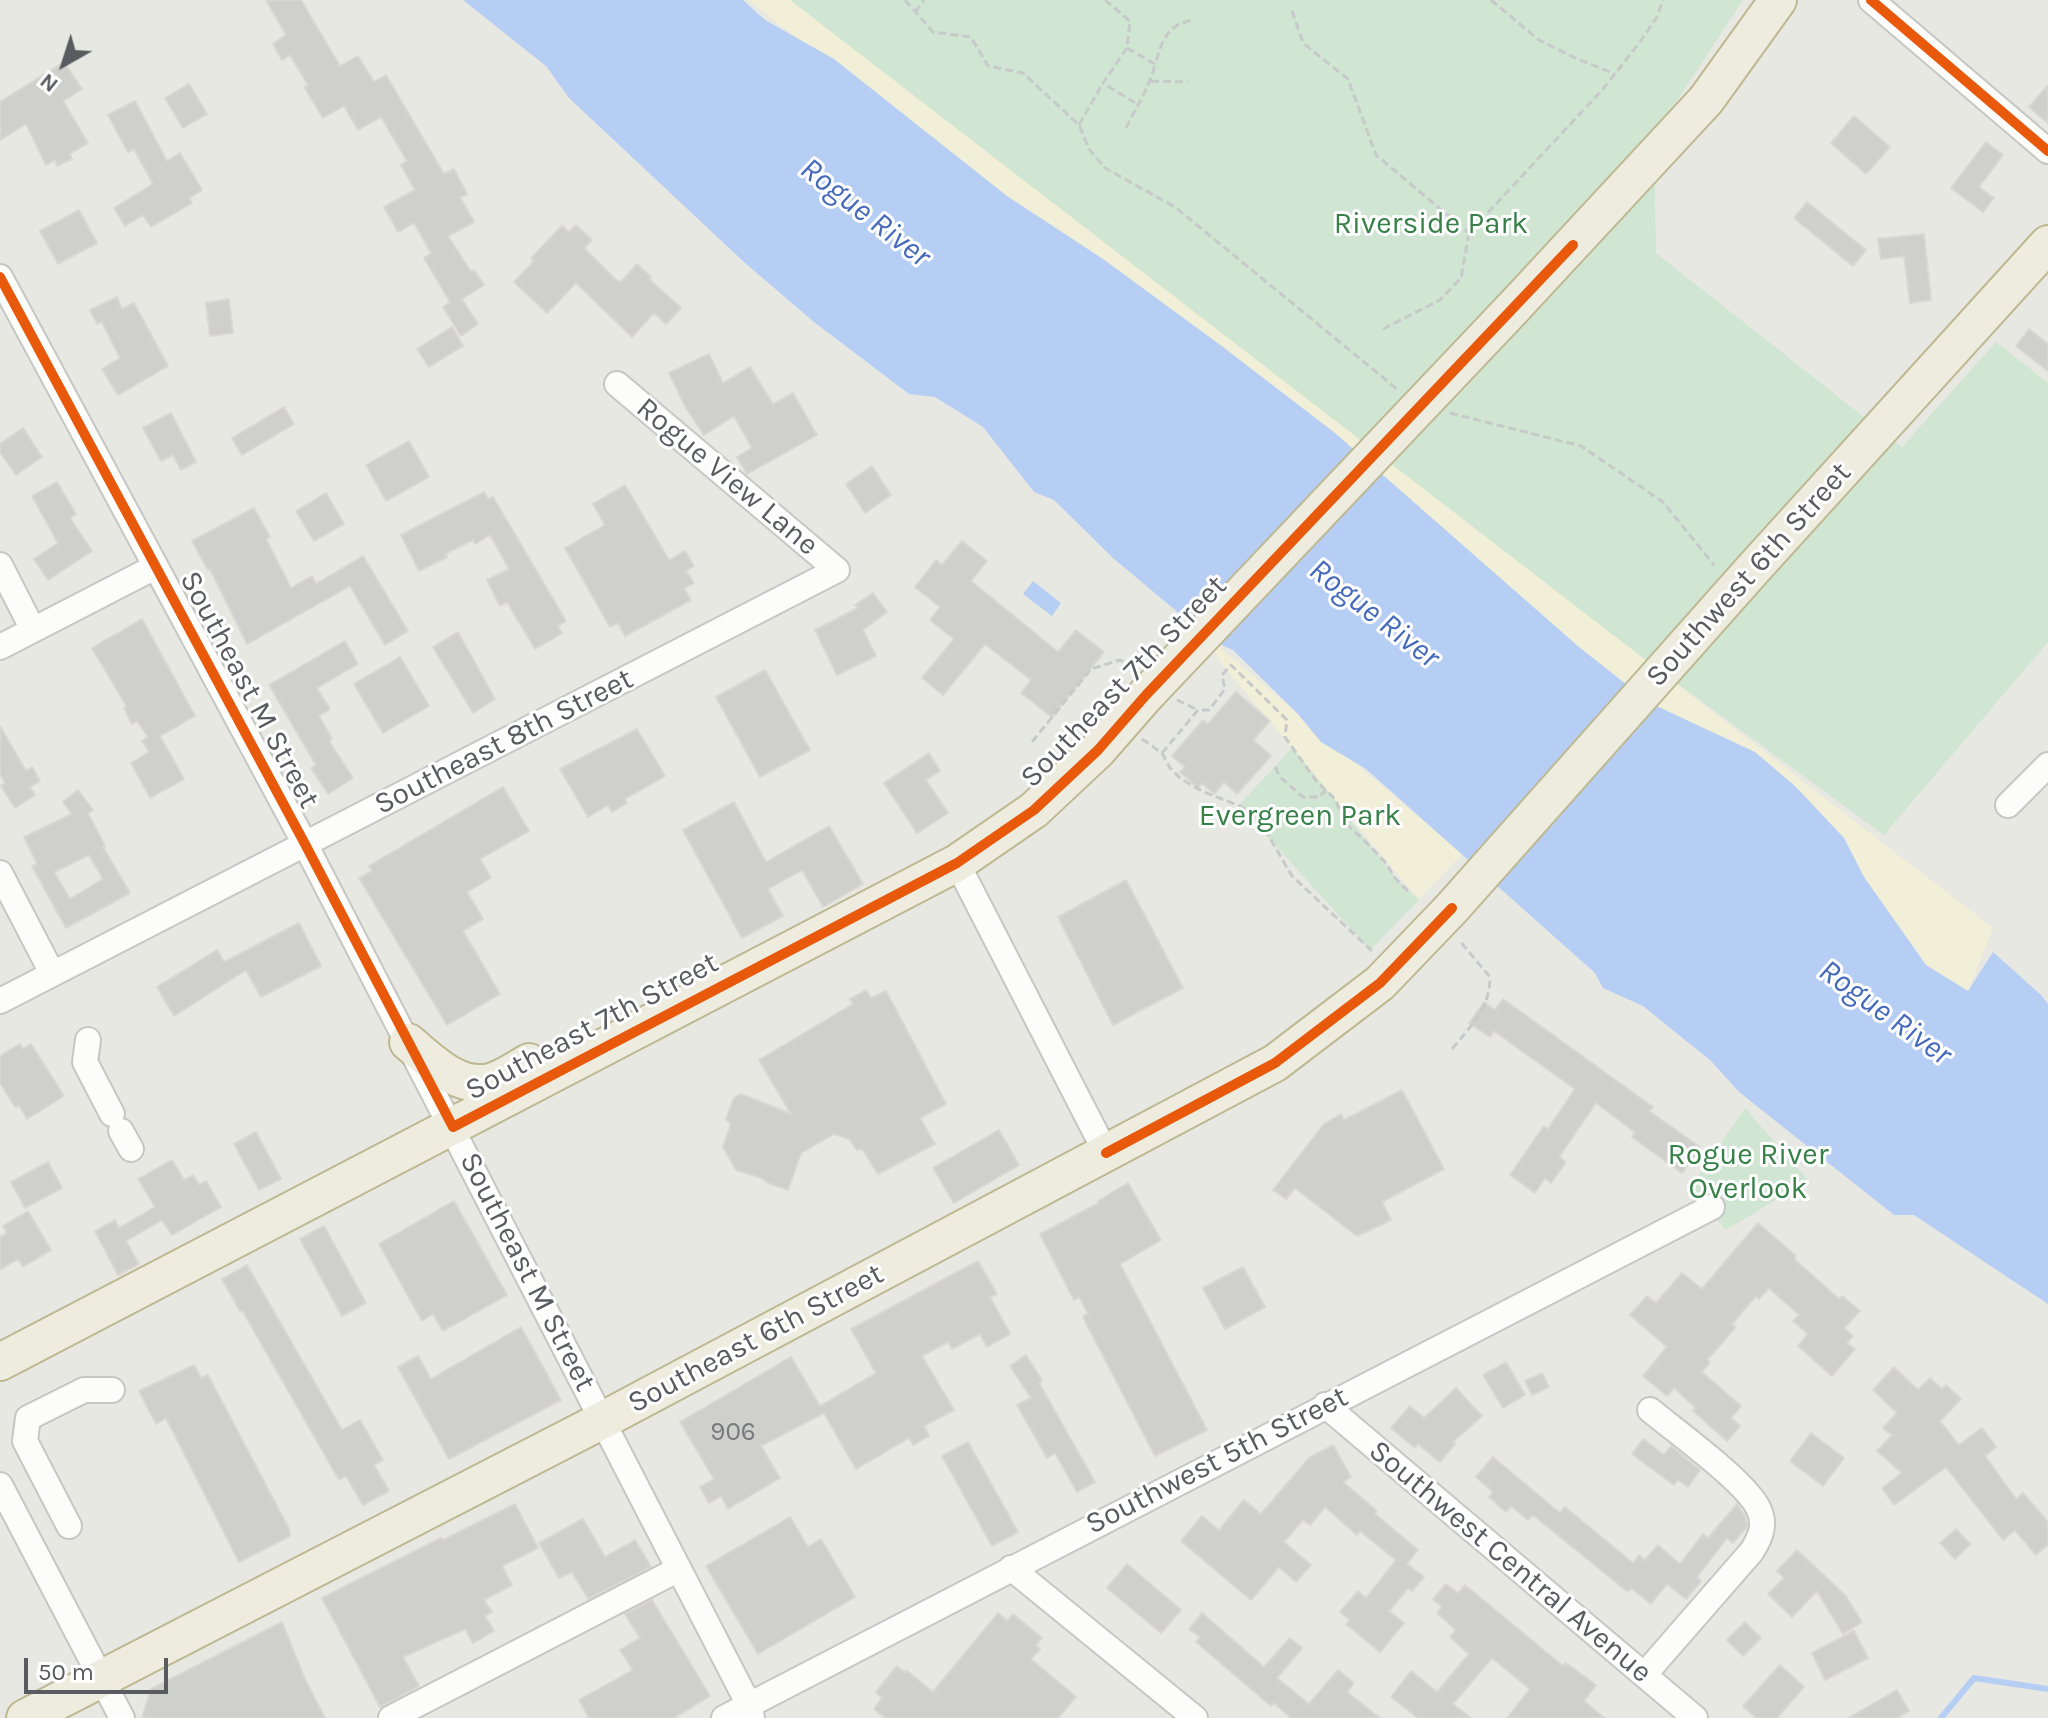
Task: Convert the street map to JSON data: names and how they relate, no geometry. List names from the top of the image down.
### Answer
{
  "streets": {
    "highway": ["Southwest 6th Street", "Southeast 7th Street", "Southeast 6th Street"],
    "street": [
      "Rogue View Lane",
      "Southeast M Street",
      "Southeast 8th Street",
      "Southwest 5th Street",
      "Southwest Central Avenue"
    ]
  },
  "crossings": [
    ["Rogue View Lane", "Southeast 8th Street"],
    ["Southwest 6th Street", "Southeast 6th Street"],
    ["Southeast 7th Street", "Southeast M Street"],
    ["Southeast M Street", "Southeast 8th Street"],
    ["Southeast M Street", "Southeast 6th Street"],
    ["Southeast M Street", "Southwest 5th Street"],
    ["Southwest 5th Street", "Southwest Central Avenue"]
  ],
  "water": ["Rogue River"],
  "parks": ["Riverside Park", "Evergreen Park", "Rogue River Overlook"],
  "house_numbers": ["906"],
  "scale_bar": "50 m",
  "north": "bottom left"
}
